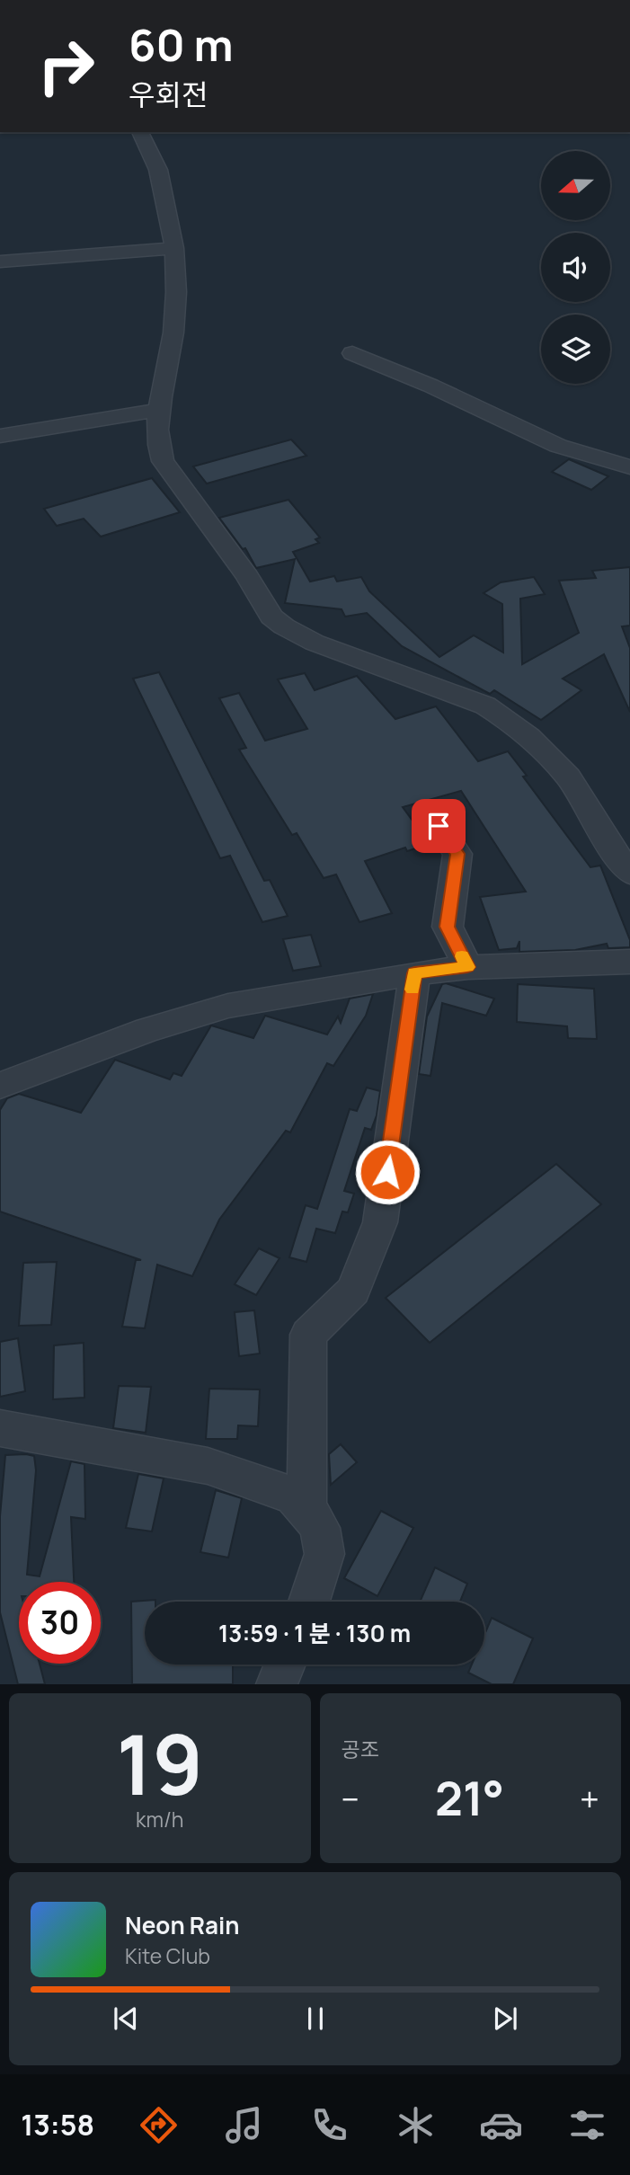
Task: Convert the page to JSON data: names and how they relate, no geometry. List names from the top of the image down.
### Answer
{
  "north": "left",
  "page": {
    "turn": ["60 m", "우회전"],
    "limit": "30",
    "trip": "13:59 · 1 분 · 130 m",
    "tile": [
      ["19", "km/h"],
      "공조"
    ],
    "heat": ["−", "21°", "+"],
    "song": ["Neon Rain", "Kite Club"],
    "tabs": "13:58"
  }
}
